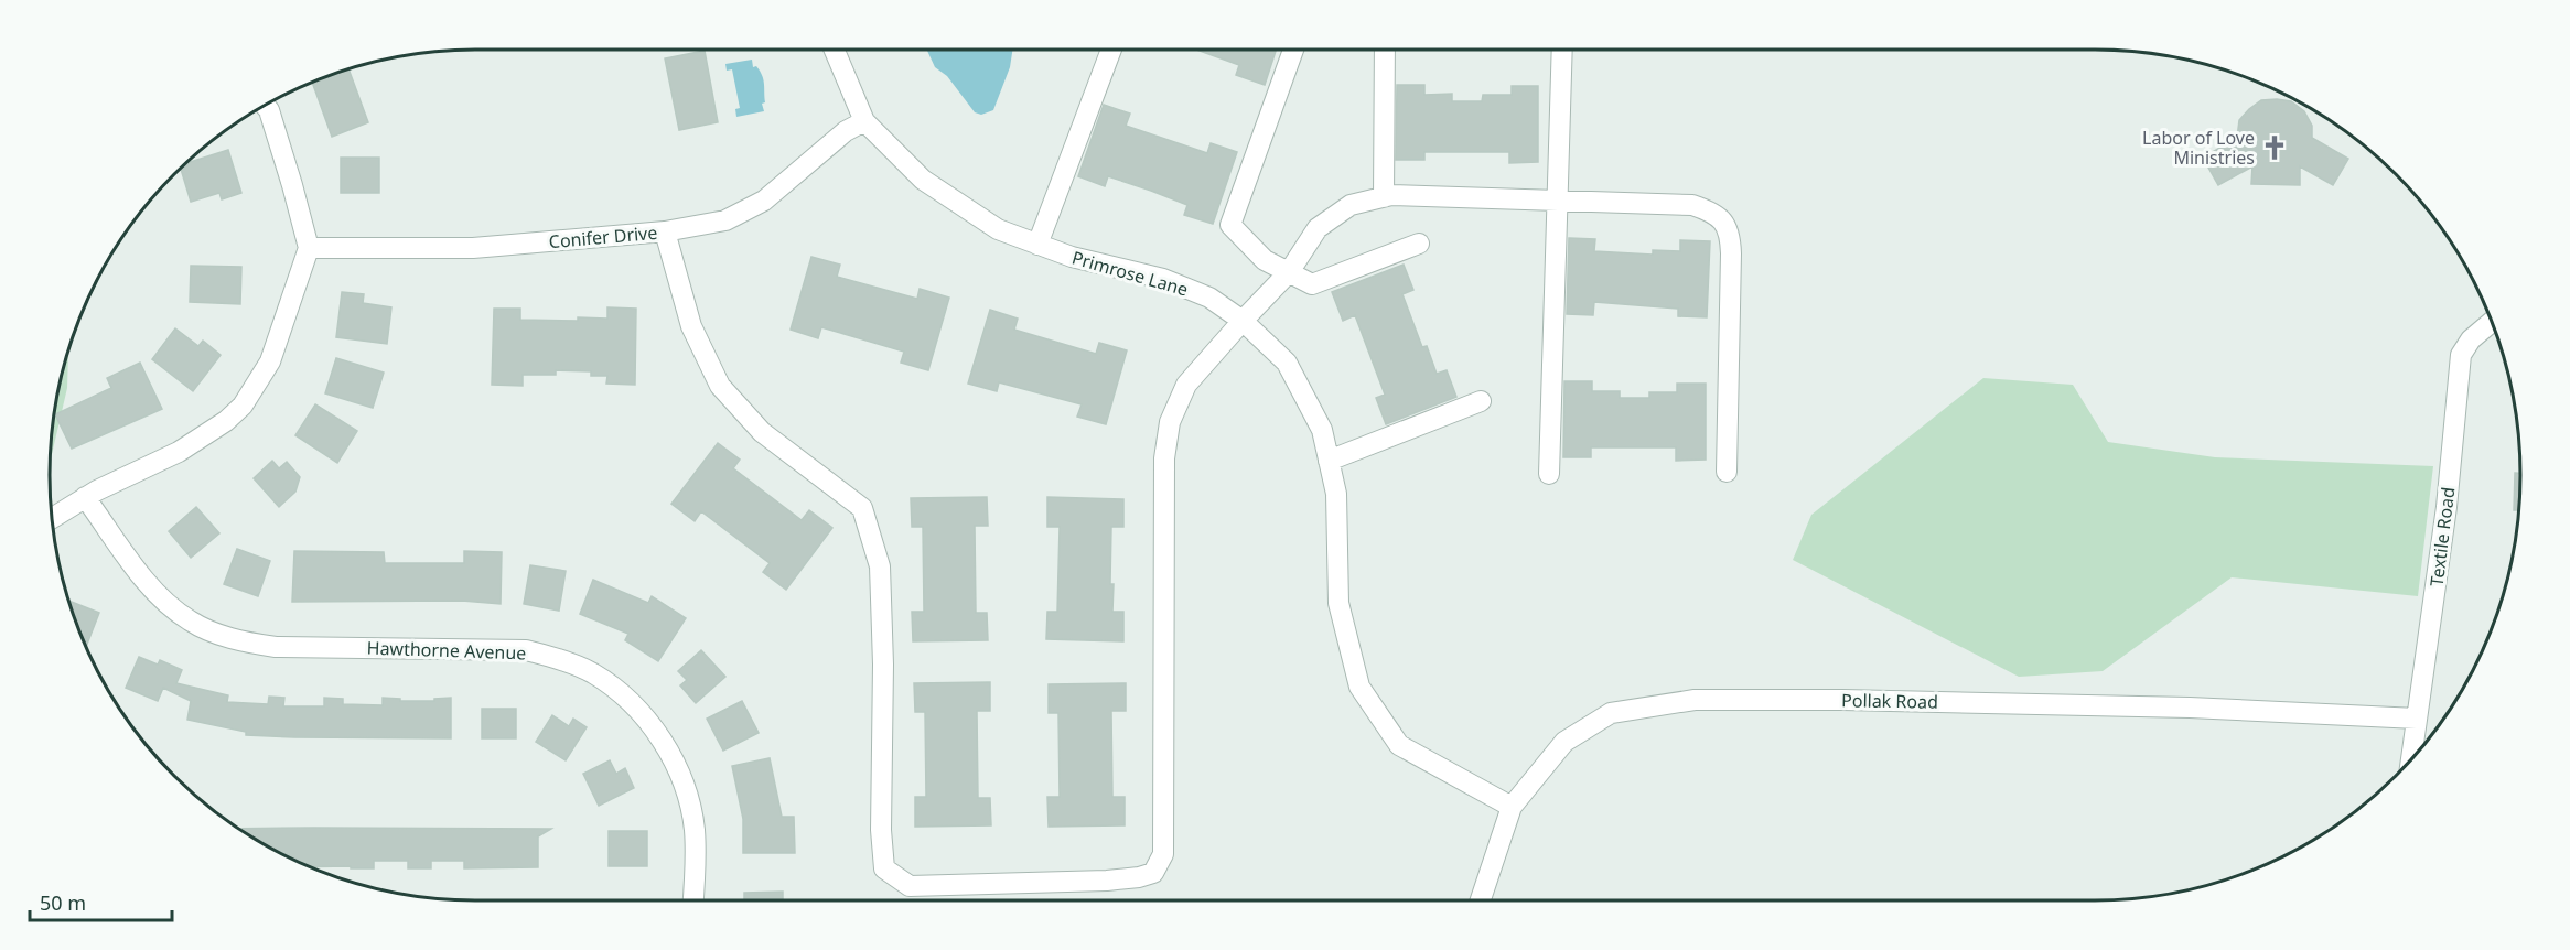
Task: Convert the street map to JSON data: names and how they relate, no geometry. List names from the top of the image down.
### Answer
{
  "streets": {
    "street": [
      "Conifer Drive",
      "Primrose Lane",
      "Textile Road",
      "Hawthorne Avenue",
      "Pollak Road"
    ]
  },
  "crossings": [
    ["Conifer Drive", "Primrose Lane"],
    ["Primrose Lane", "Pollak Road"],
    ["Textile Road", "Pollak Road"]
  ],
  "places": {
    "church": ["Labor of Love Ministries"]
  },
  "scale_bar": "50 m"
}
